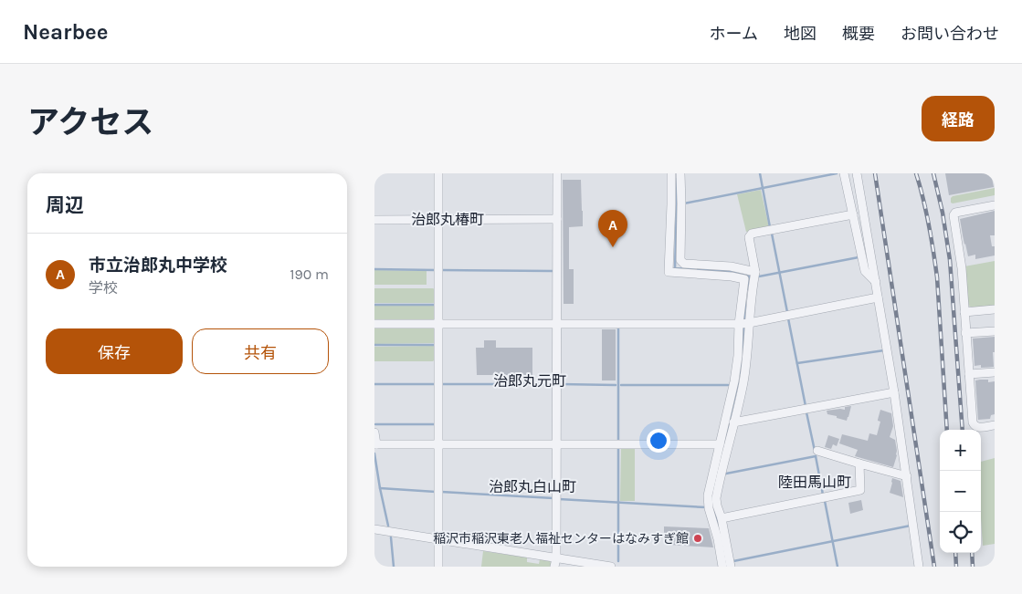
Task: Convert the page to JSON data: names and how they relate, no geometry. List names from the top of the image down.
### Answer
{
  "districts": [
    "治郎丸椿町",
    "治郎丸元町",
    "陸田馬山町",
    "治郎丸白山町"
  ],
  "places": ["稲沢市稲沢東老人福祉センターはなみすぎ館"],
  "page": {
    "header": "Nearbee",
    "nav": [
      "ホーム",
      "地図",
      "概要",
      "お問い合わせ"
    ],
    "title": "アクセス",
    "buttons": [
      "経路",
      ["保存", "共有"]
    ],
    "heading": "周辺",
    "pins": "A",
    "list": [
      {
        "mark": "A",
        "name": "市立治郎丸中学校",
        "note": "学校",
        "value": "190 m"
      }
    ],
    "map_buttons": ["+", "−"]
  }
}
